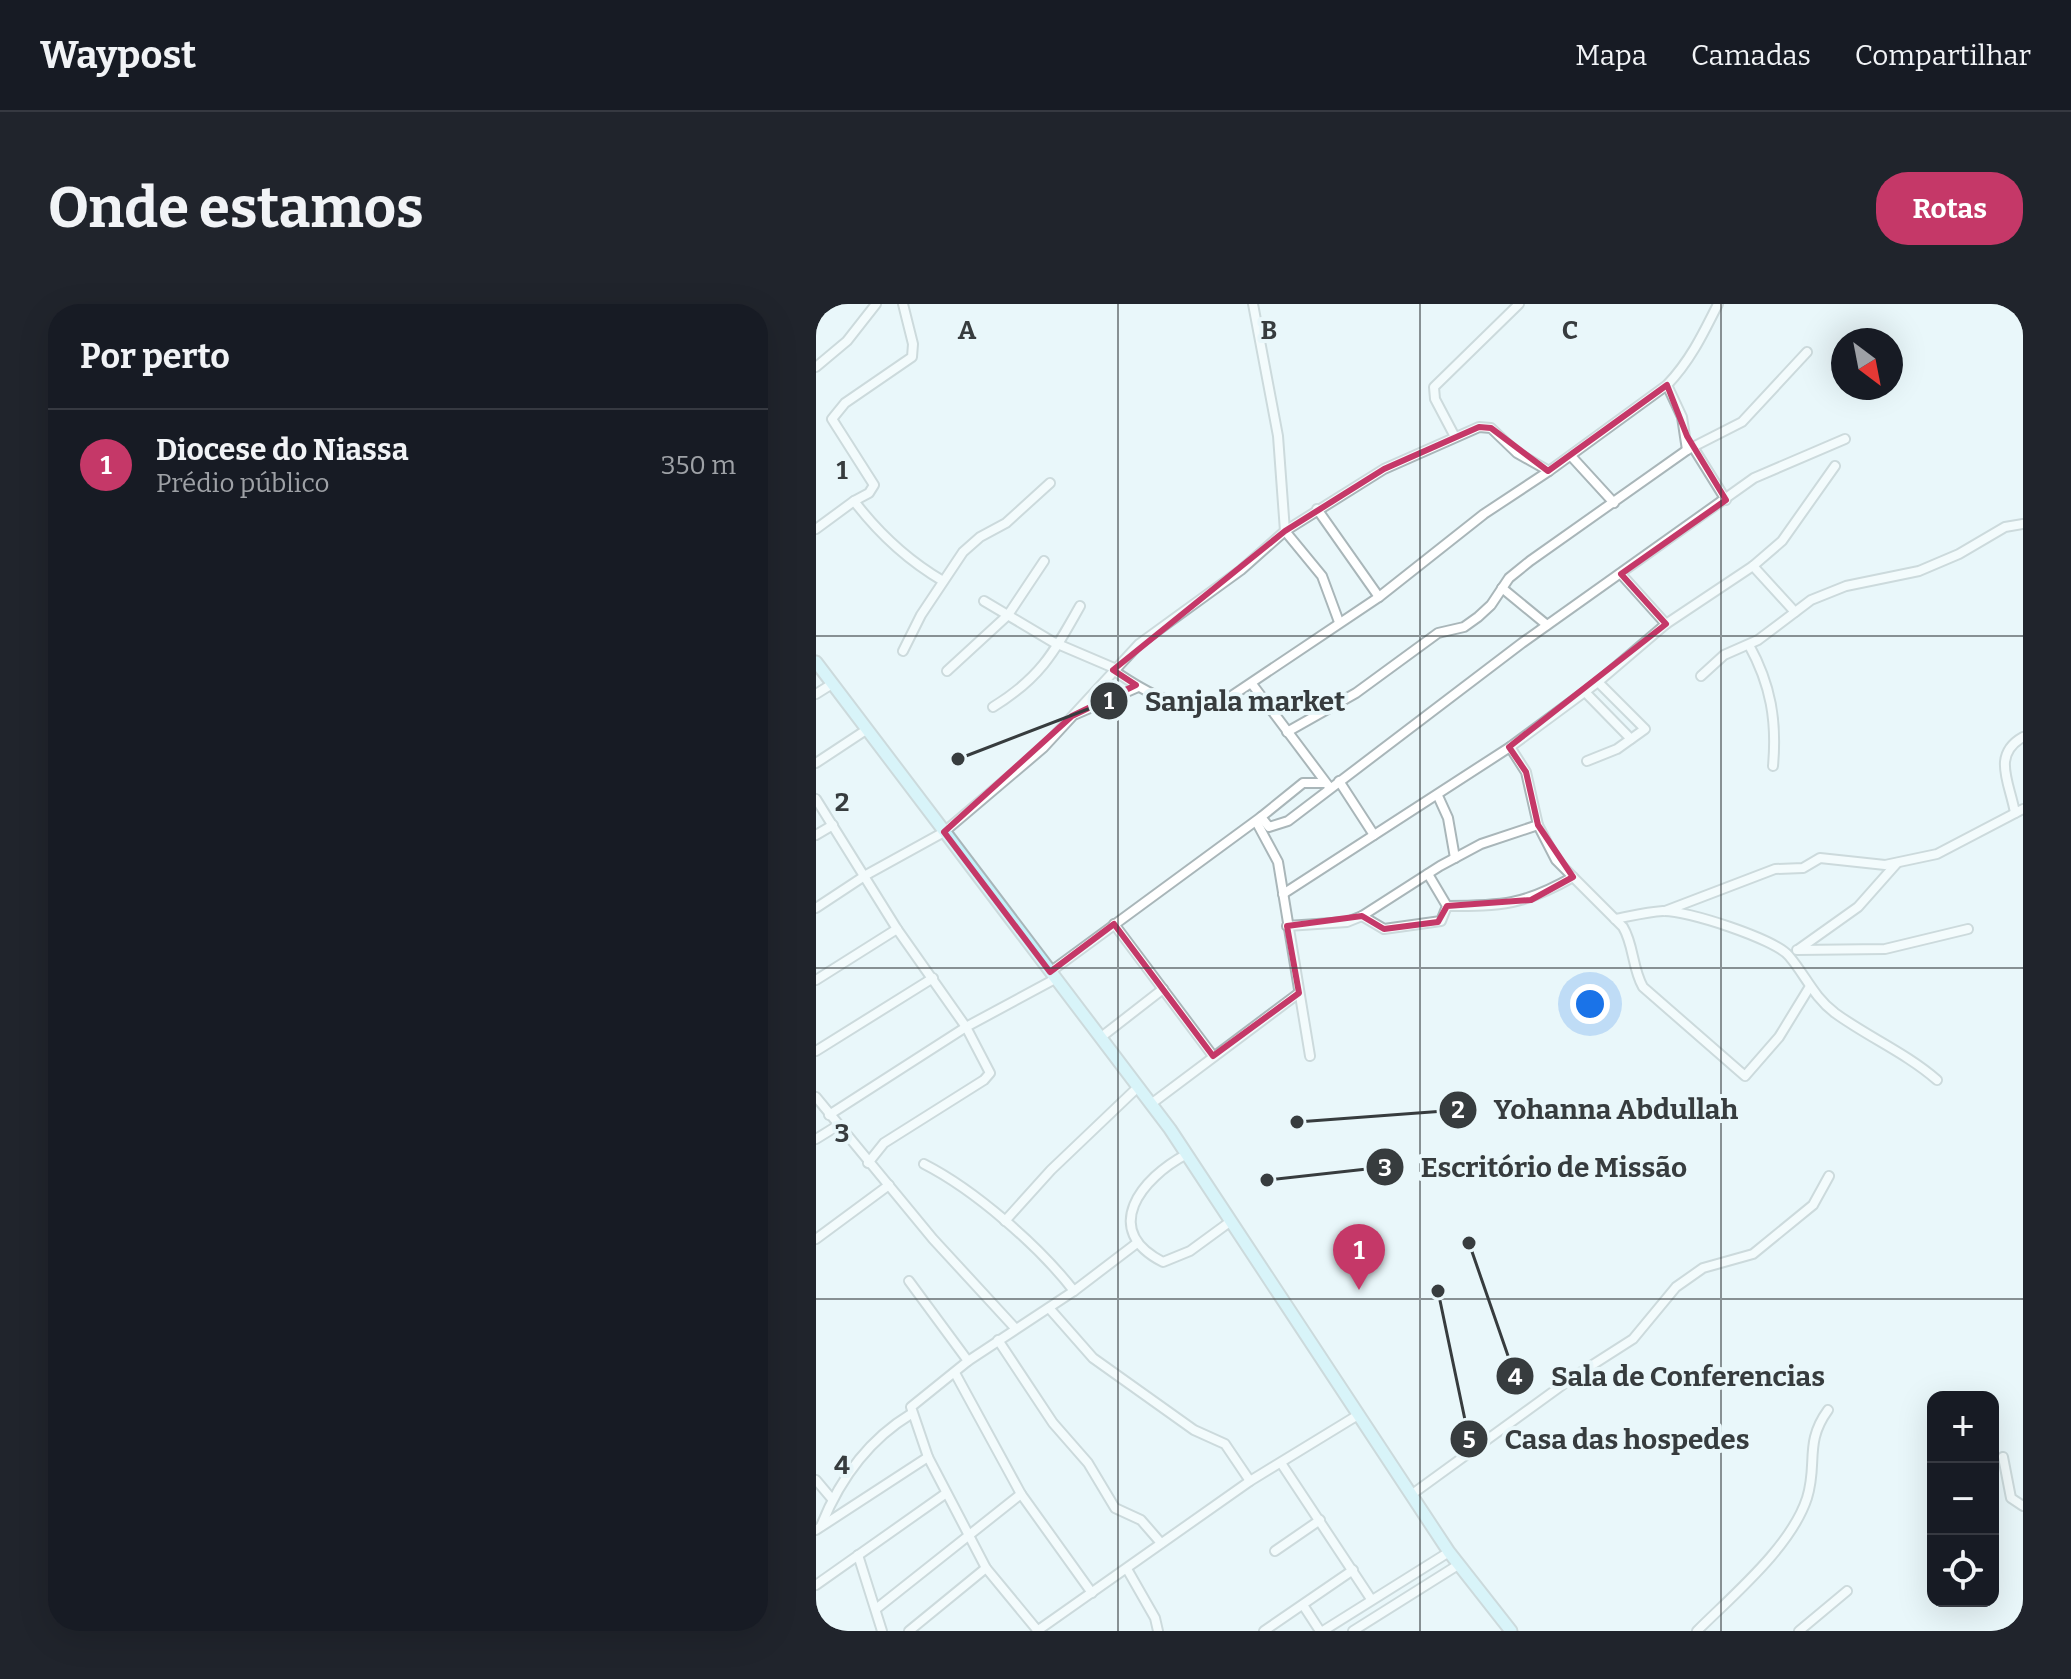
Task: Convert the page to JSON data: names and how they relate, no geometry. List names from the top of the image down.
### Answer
{
  "places": [
    "Sanjala market",
    "Yohanna Abdullah",
    "Escritório de Missão",
    "Sala de Conferencias",
    "Casa das hospedes"
  ],
  "north": "bottom right",
  "page": {
    "header": "Waypost",
    "nav": ["Mapa", "Camadas", "Compartilhar"],
    "buttons": "Rotas",
    "title": "Onde estamos",
    "heading": "Por perto",
    "list": [
      {
        "mark": "1",
        "name": "Diocese do Niassa",
        "note": "Prédio público",
        "value": "350 m"
      }
    ],
    "pins": "1",
    "map_buttons": ["+", "−"]
  },
  "grid": {
    "columns": ["A", "B", "C"],
    "rows": [
      "1",
      "2",
      "3",
      "4"
    ]
  }
}
